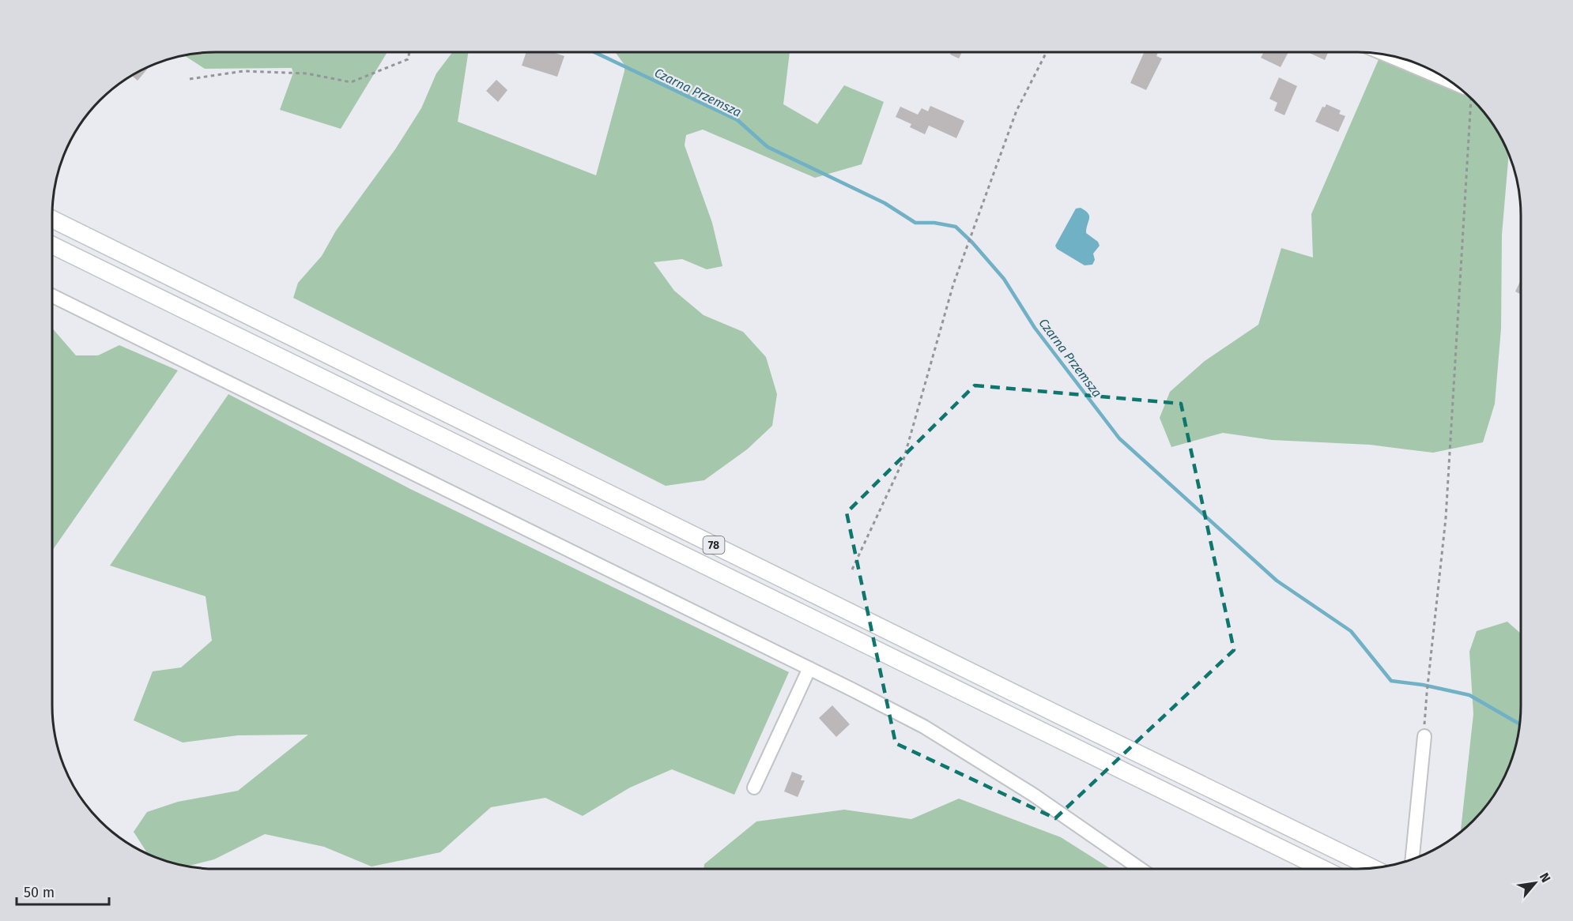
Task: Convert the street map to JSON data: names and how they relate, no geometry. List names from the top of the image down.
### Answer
{
  "streets": {
    "main road": ["78"]
  },
  "water": ["Czarna Przemsza"],
  "scale_bar": "50 m",
  "north": "top right"
}
